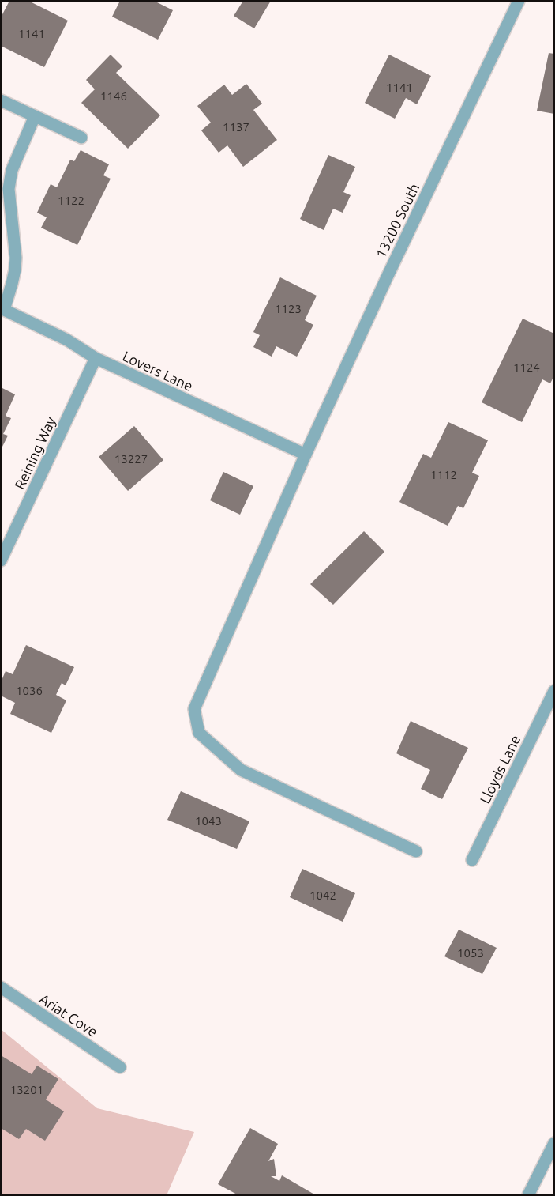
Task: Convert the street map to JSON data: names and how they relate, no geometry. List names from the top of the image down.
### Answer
{
  "streets": {
    "street": [
      "13200 South",
      "Lovers Lane",
      "Reining Way",
      "Lloyds Lane",
      "Ariat Cove"
    ]
  },
  "crossings": [
    ["13200 South", "Lovers Lane"],
    ["Lovers Lane", "Reining Way"]
  ],
  "house_numbers": [
    "1141",
    "1141",
    "1146",
    "1137",
    "1122",
    "1123",
    "1124",
    "13227",
    "1112",
    "1036",
    "1043",
    "1042",
    "1053",
    "13201"
  ]
}
